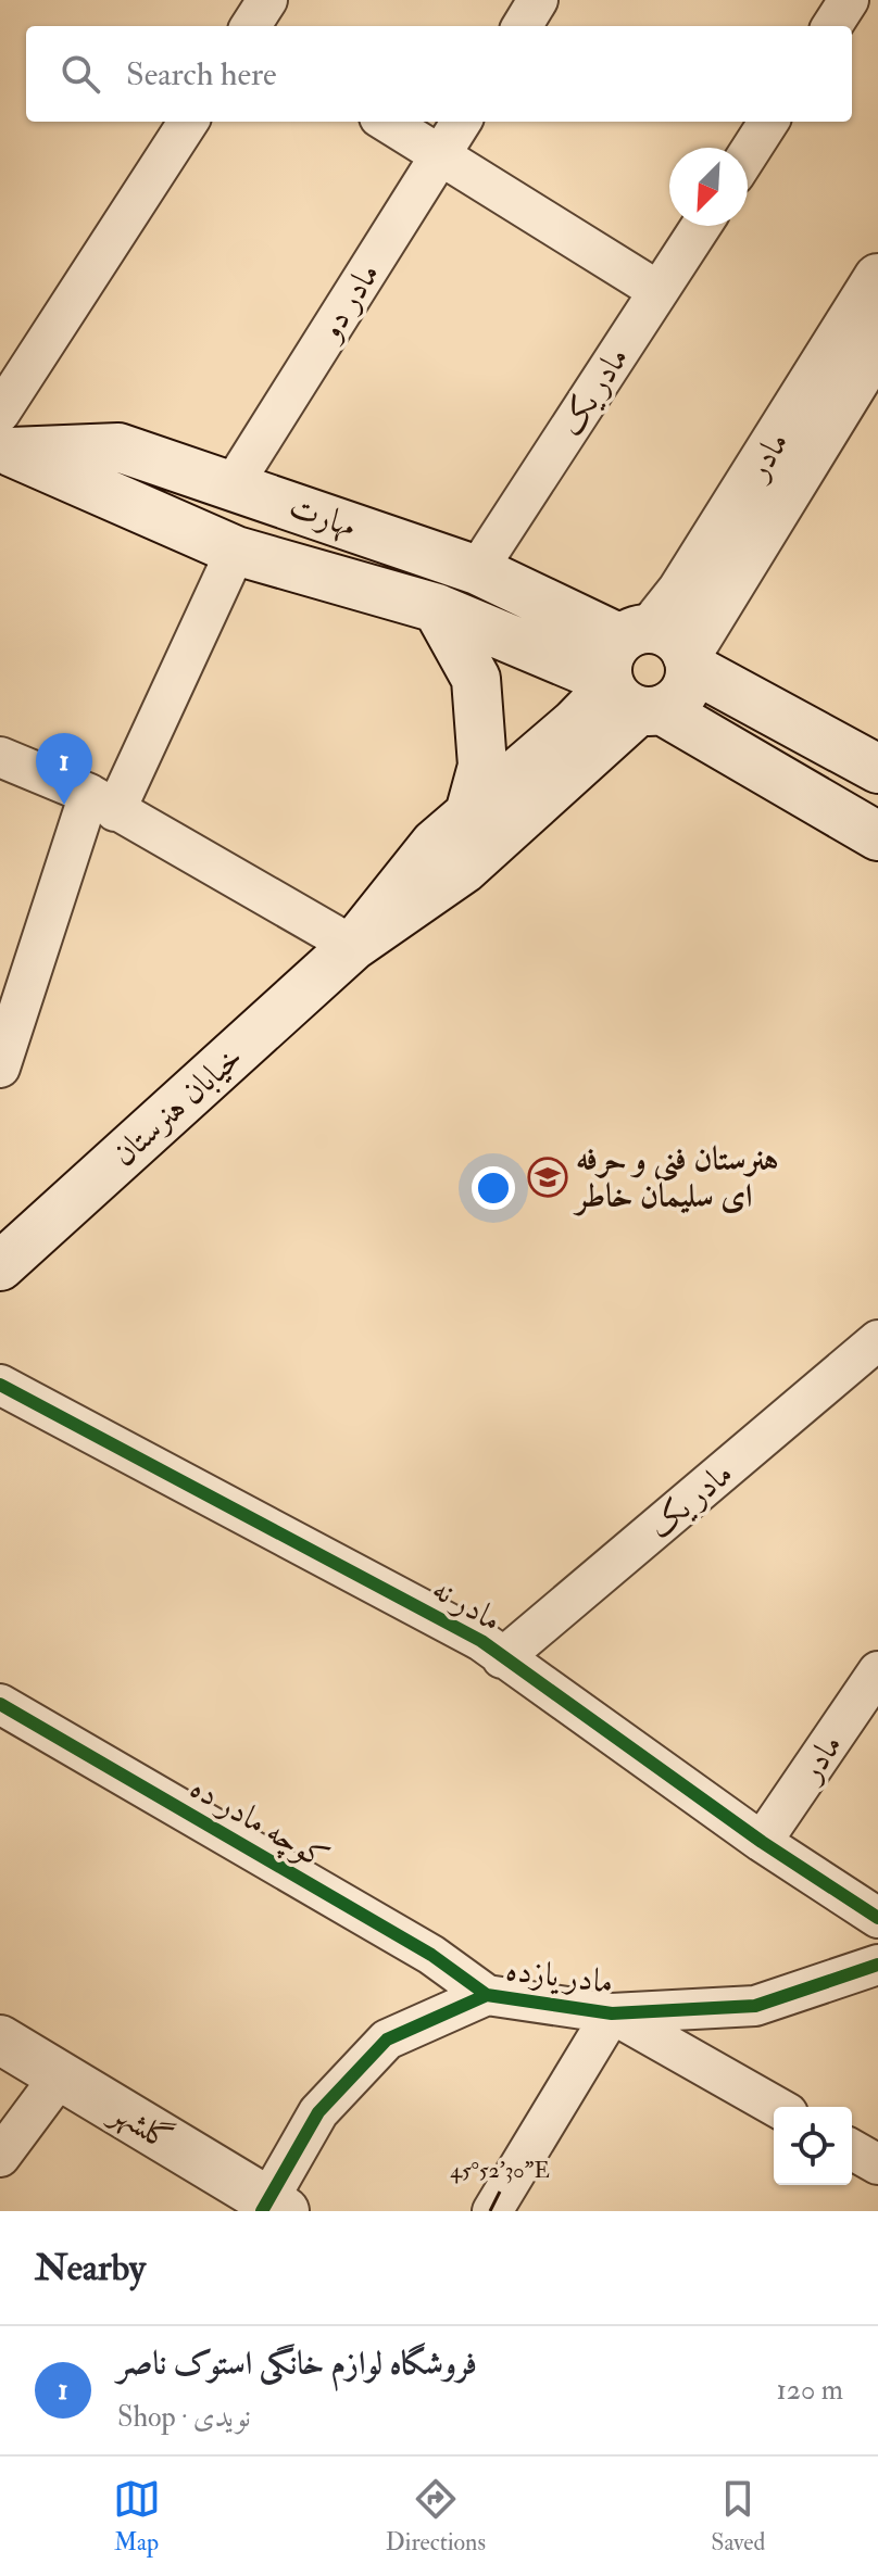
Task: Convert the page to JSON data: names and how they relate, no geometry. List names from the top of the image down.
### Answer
{
  "streets": {
    "main road": [
      "مادر",
      "مهارت",
      "خیابان هنرستان",
      "گلشهر"
    ],
    "street": [
      "مادر دو",
      "مادر یک",
      "مادر نه",
      "کوچه مادر ده",
      "مادر یازده"
    ]
  },
  "crossings": [
    ["مادر دو", "مهارت"],
    ["مادر یک", "مهارت"],
    ["مادر یک", "مادر نه"],
    ["مادر", "مهارت"],
    ["مادر", "خیابان هنرستان"],
    ["مادر", "مادر نه"],
    ["مهارت", "خیابان هنرستان"],
    ["کوچه مادر ده", "مادر یازده"],
    ["مادر یازده", "گلشهر"]
  ],
  "places": {
    "school or university": ["هنرستان فنی و حرفه ای سلیمان خاطر"]
  },
  "north": "bottom left",
  "page": {
    "search": "Search here",
    "pins": "1",
    "heading": "Nearby",
    "list": [
      {
        "mark": "1",
        "name": "فروشگاه لوازم خانگى استوک ناصر",
        "note": "Shop · نویدی",
        "value": "120 m"
      }
    ],
    "nav": ["Map", "Directions", "Saved"]
  },
  "coordinates": ["45°52'30\"E"]
}
